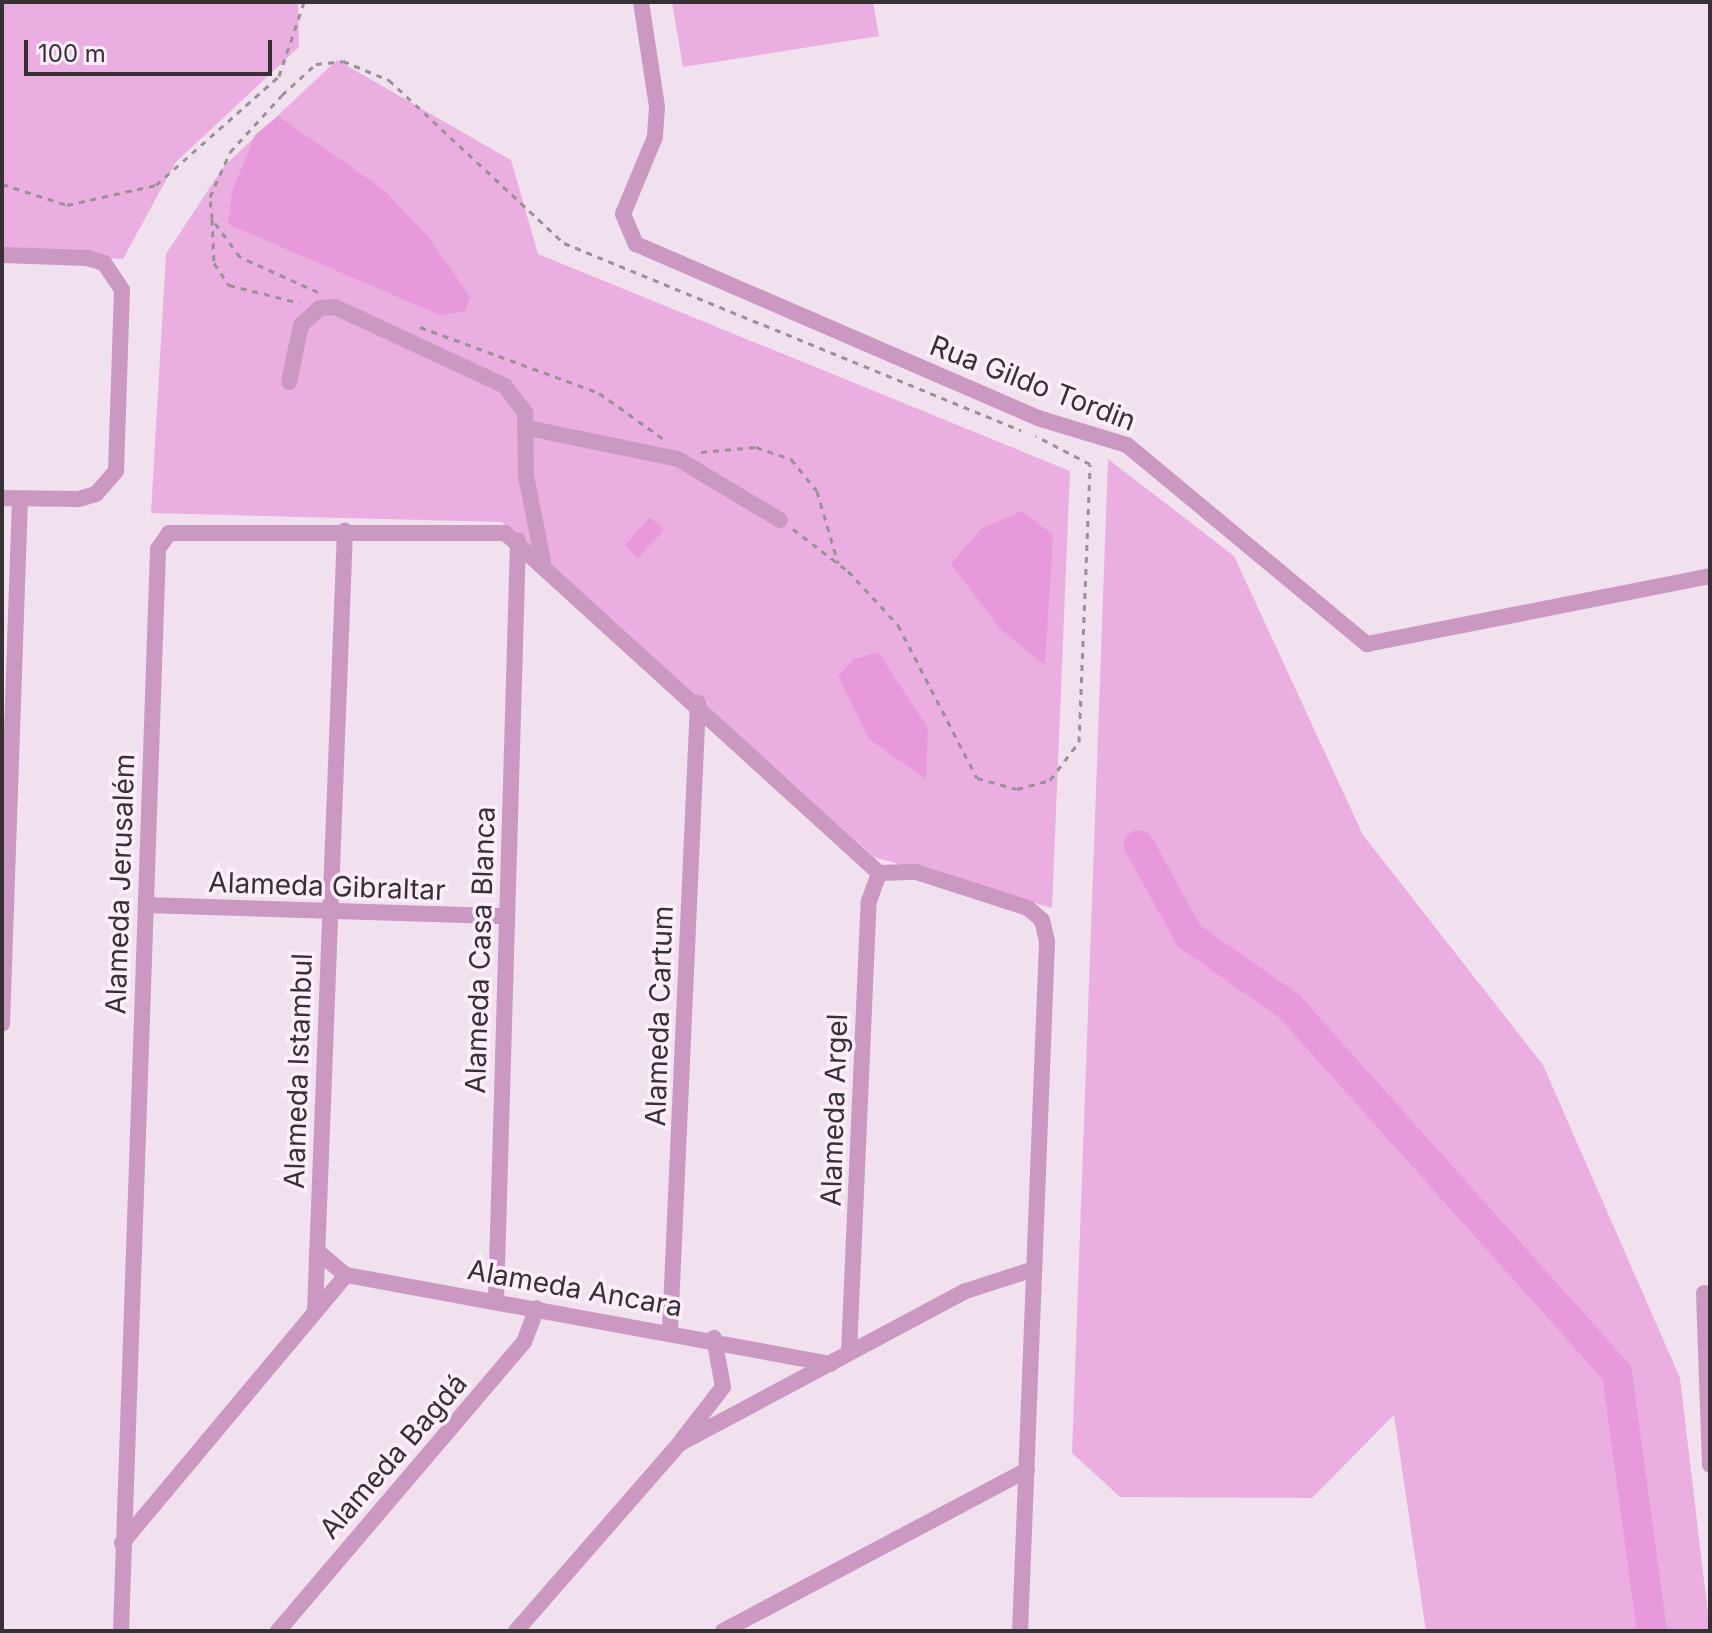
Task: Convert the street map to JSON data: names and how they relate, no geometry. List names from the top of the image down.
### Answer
{
  "streets": {
    "street": [
      "Rua Gildo Tordin",
      "Alameda Jerusalém",
      "Alameda Gibraltar",
      "Alameda Casa Blanca",
      "Alameda Cartum",
      "Alameda Istambul",
      "Alameda Argel",
      "Alameda Ancara",
      "Alameda Bagdá"
    ]
  },
  "crossings": [
    ["Alameda Jerusalém", "Alameda Gibraltar"],
    ["Alameda Jerusalém", "Alameda Casa Blanca"],
    ["Alameda Jerusalém", "Alameda Cartum"],
    ["Alameda Jerusalém", "Alameda Istambul"],
    ["Alameda Jerusalém", "Alameda Argel"],
    ["Alameda Gibraltar", "Alameda Casa Blanca"],
    ["Alameda Gibraltar", "Alameda Istambul"],
    ["Alameda Casa Blanca", "Alameda Ancara"],
    ["Alameda Cartum", "Alameda Ancara"],
    ["Alameda Istambul", "Alameda Ancara"],
    ["Alameda Ancara", "Alameda Bagdá"]
  ],
  "scale_bar": "100 m"
}
